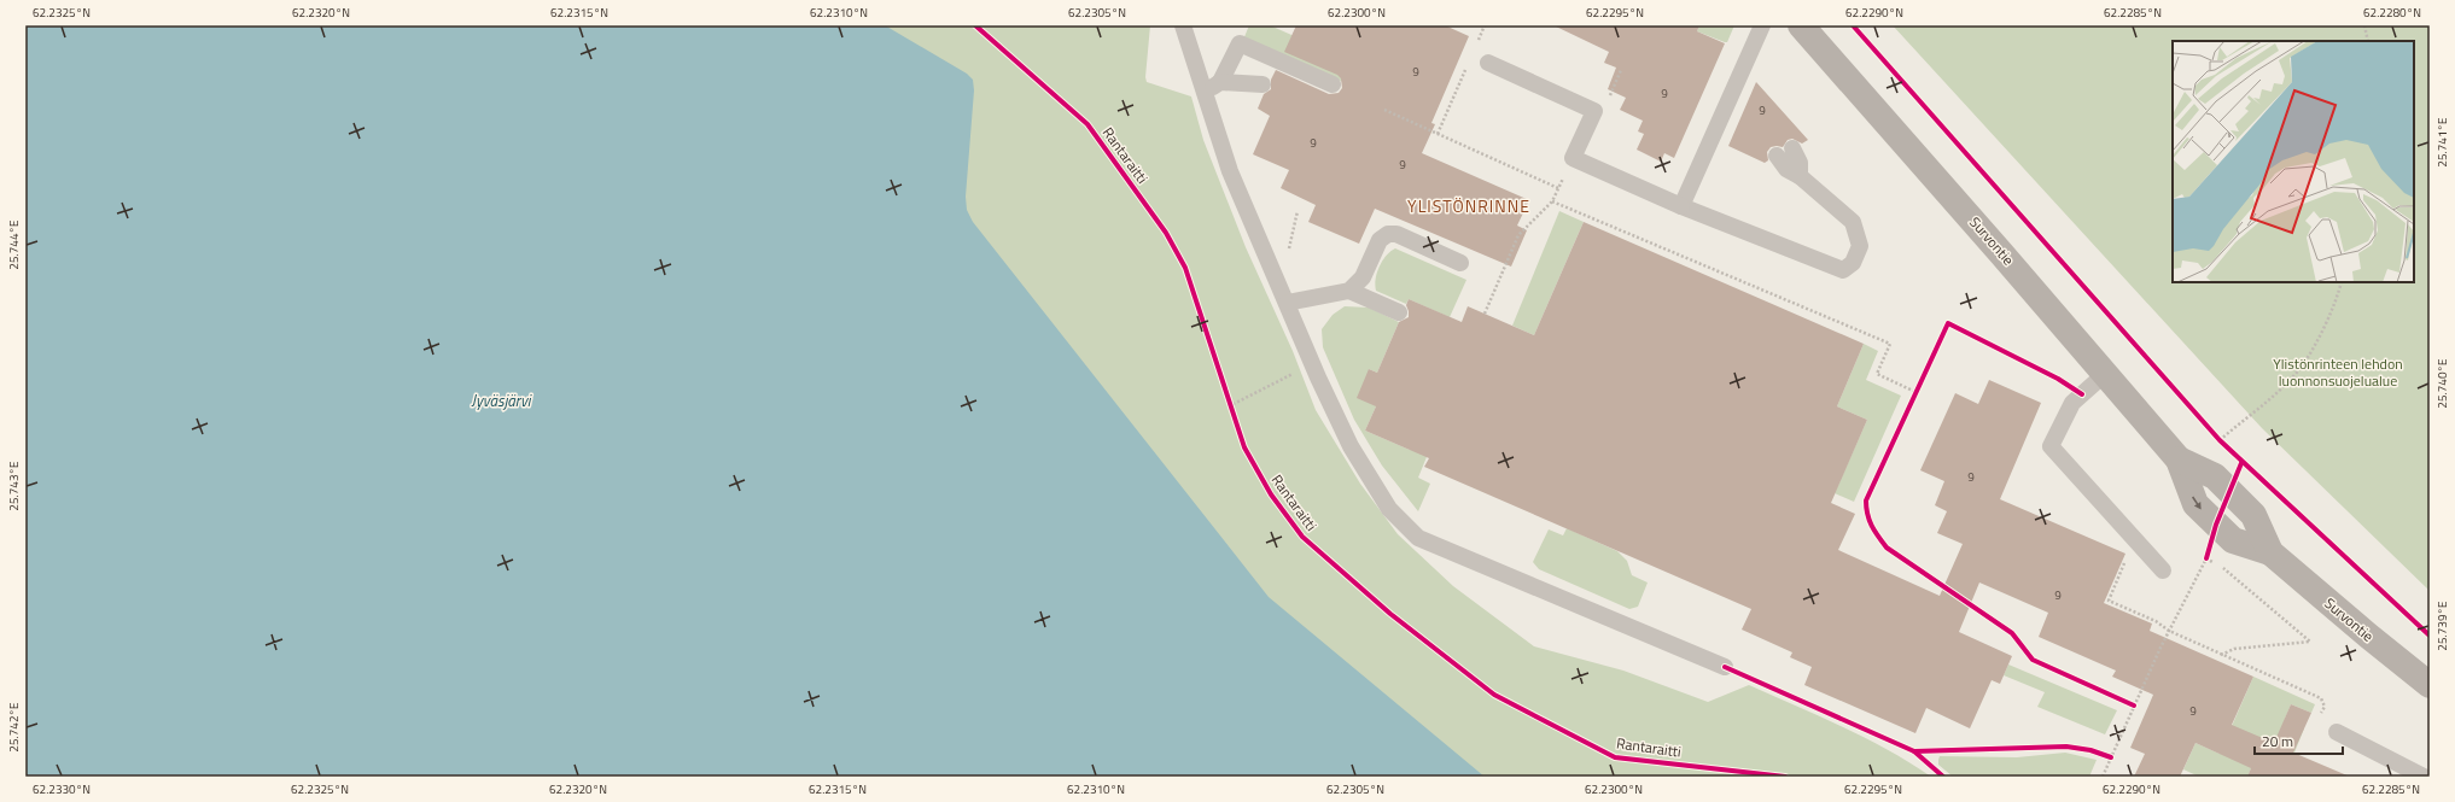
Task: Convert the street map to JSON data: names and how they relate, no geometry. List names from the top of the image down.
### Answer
{
  "streets": {
    "main road": ["Survontie"],
    "cycle path": ["Rantaraitti"]
  },
  "districts": ["YLISTÖNRINNE"],
  "water": ["Jyväsjärvi"],
  "parks": ["Ylistönrinteen lehdon luonnonsuojelualue"],
  "house_numbers": [
    "9",
    "9",
    "9",
    "9",
    "9",
    "9",
    "9",
    "9"
  ],
  "scale_bar": "20 m",
  "coordinates": [
    "62.2325°N",
    "62.2320°N",
    "62.2315°N",
    "62.2310°N",
    "62.2305°N",
    "62.2300°N",
    "62.2295°N",
    "62.2290°N",
    "62.2285°N",
    "62.2280°N",
    "25.741°E",
    "25.744°E",
    "25.740°E",
    "25.743°E",
    "25.739°E",
    "25.742°E",
    "62.2330°N"
  ]
}
